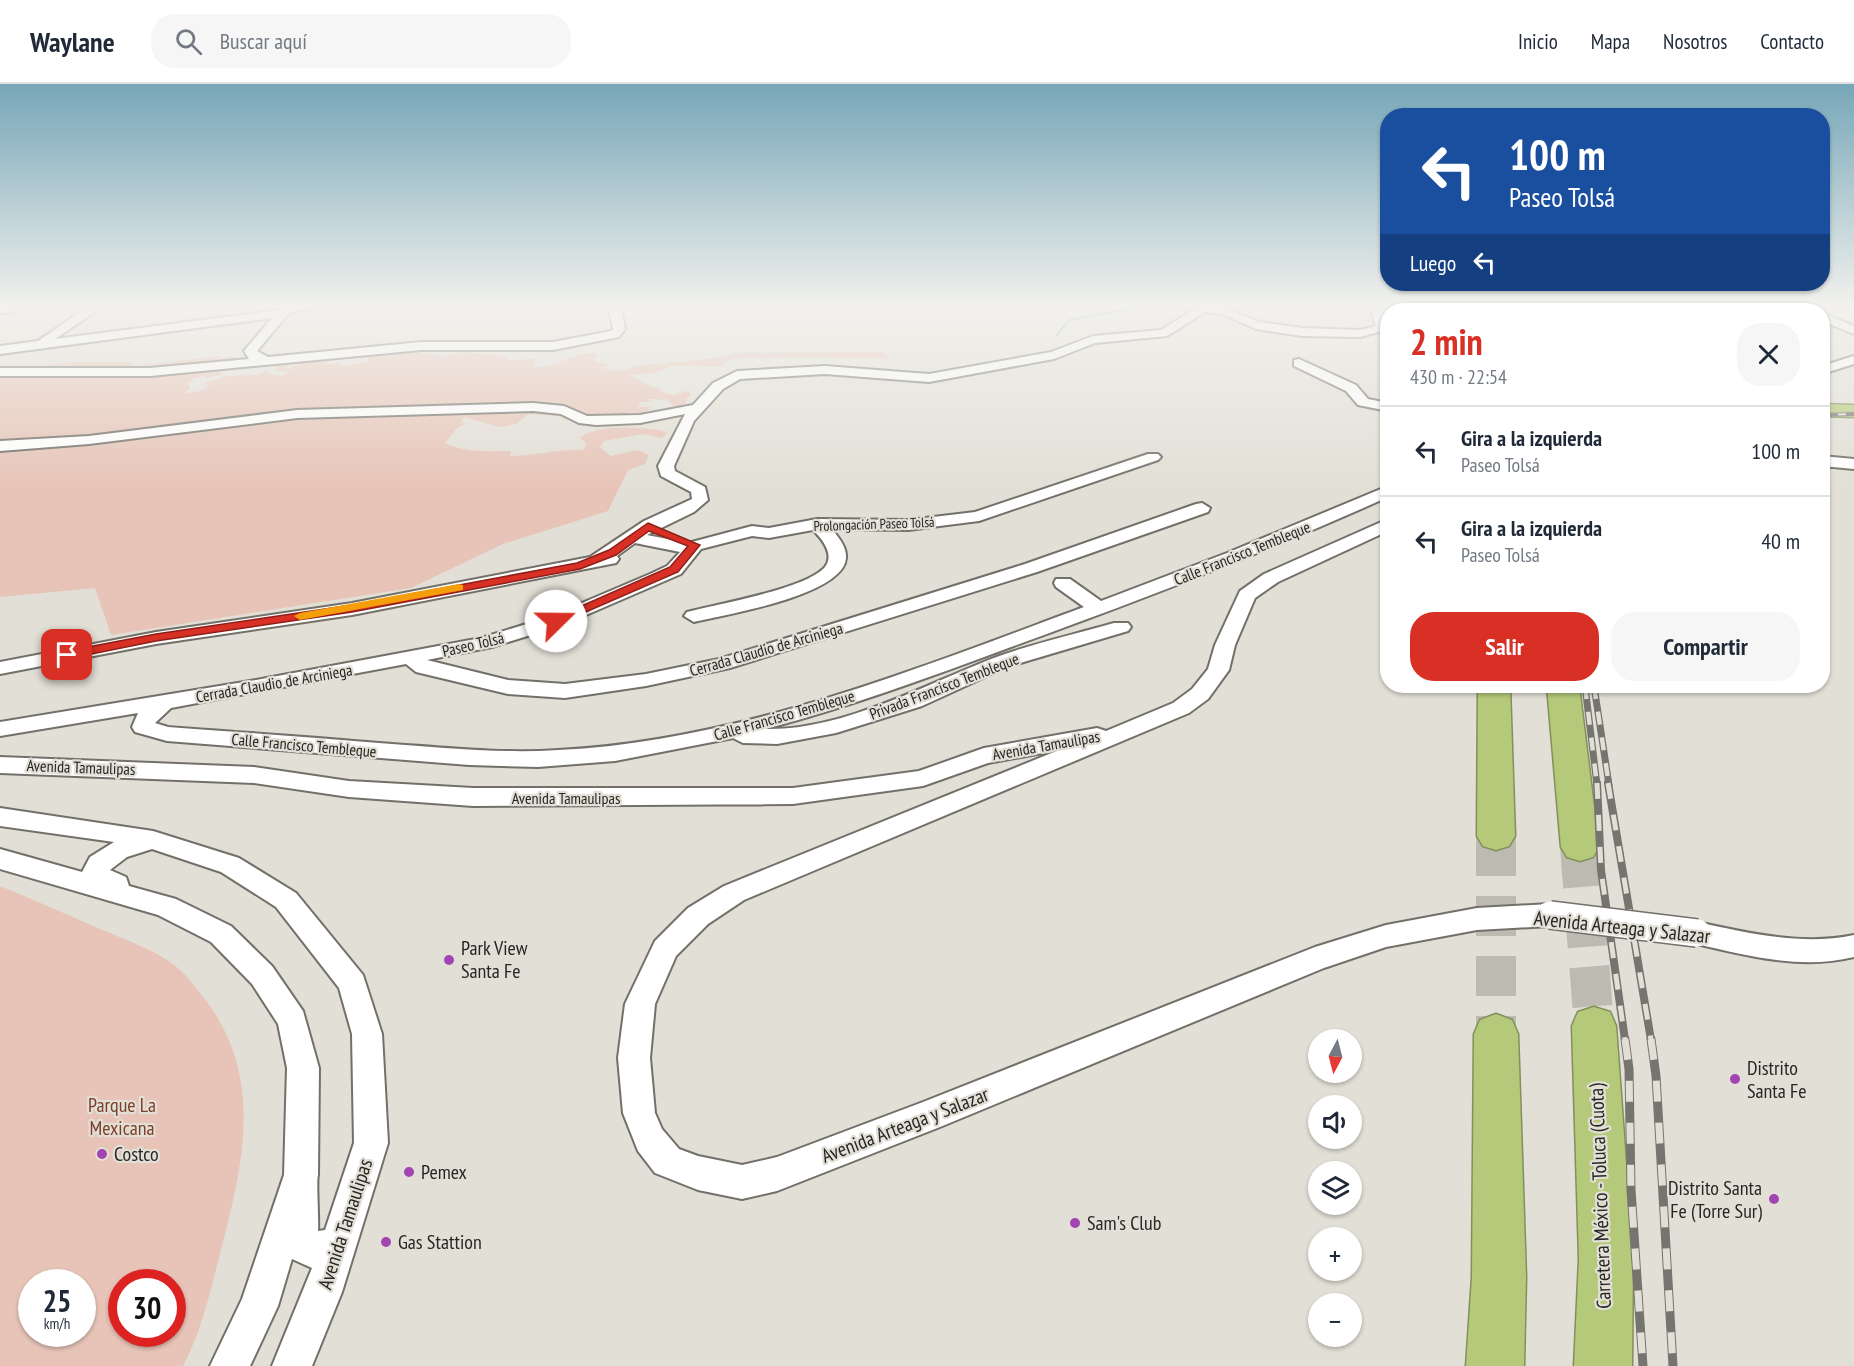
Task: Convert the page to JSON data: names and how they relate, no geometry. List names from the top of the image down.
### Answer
{
  "streets": {
    "highway": ["Carretera México - Toluca (Cuota)"],
    "street": [
      "Prolongación Paseo Tolsá",
      "Calle Francisco Tembleque",
      "Paseo Tolsá",
      "Cerrada Claudio de Arciniega",
      "Privada Francisco Tembleque",
      "Avenida Tamaulipas",
      "Avenida Arteaga y Salazar"
    ]
  },
  "crossings": [
    ["Prolongación Paseo Tolsá", "Paseo Tolsá"],
    ["Calle Francisco Tembleque", "Cerrada Claudio de Arciniega"],
    ["Calle Francisco Tembleque", "Privada Francisco Tembleque"],
    ["Paseo Tolsá", "Cerrada Claudio de Arciniega"],
    ["Avenida Tamaulipas", "Avenida Arteaga y Salazar"]
  ],
  "parks": ["Parque La Mexicana"],
  "places": [
    "Park View Santa Fe",
    "Distrito Santa Fe",
    "Costco",
    "Pemex",
    "Distrito Santa Fe (Torre Sur)",
    "Sam's Club",
    "Gas Stattion"
  ],
  "north": "bottom",
  "page": {
    "header": "Waylane",
    "search": "Buscar aquí",
    "nav": [
      "Inicio",
      "Mapa",
      "Nosotros",
      "Contacto"
    ],
    "turn": ["100 m", "Paseo Tolsá"],
    "then": "Luego",
    "heading": ["2 min", "430 m · 22:54"],
    "list": [
      {
        "name": "Gira a la izquierda",
        "note": "Paseo Tolsá",
        "value": "100 m"
      },
      {
        "name": "Gira a la izquierda",
        "note": "Paseo Tolsá",
        "value": "40 m"
      }
    ],
    "buttons": ["Salir", "Compartir"],
    "map_buttons": ["+", "−"],
    "speed": "25 km/h",
    "limit": "30"
  }
}
